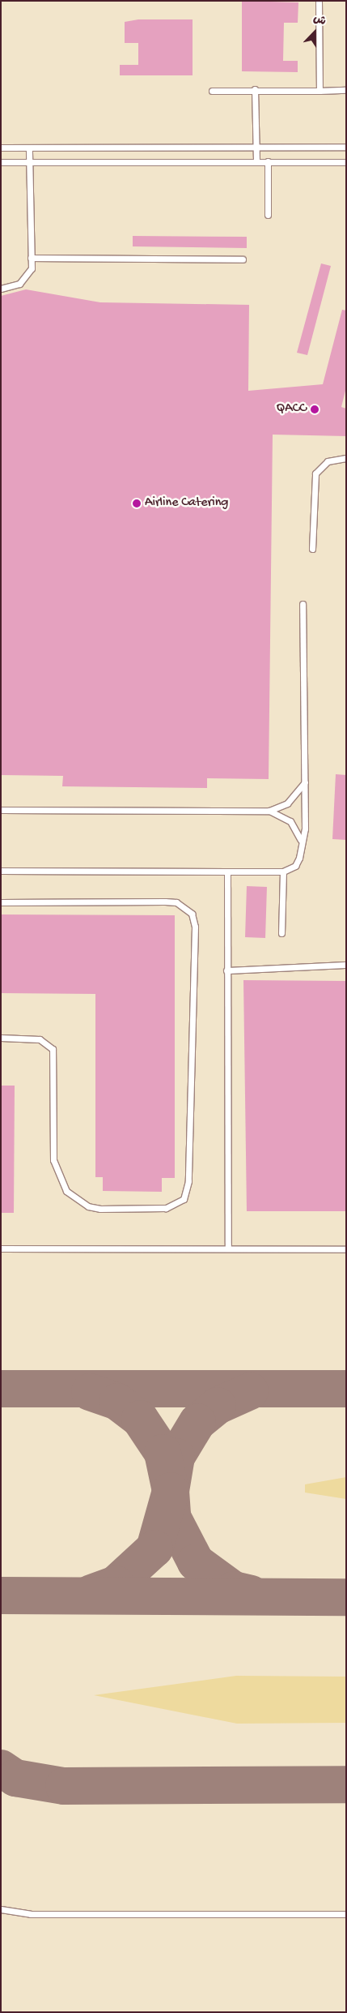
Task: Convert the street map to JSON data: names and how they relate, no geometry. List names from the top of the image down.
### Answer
{
  "places": ["QACC", "Airline Catering"],
  "north": "top"
}
